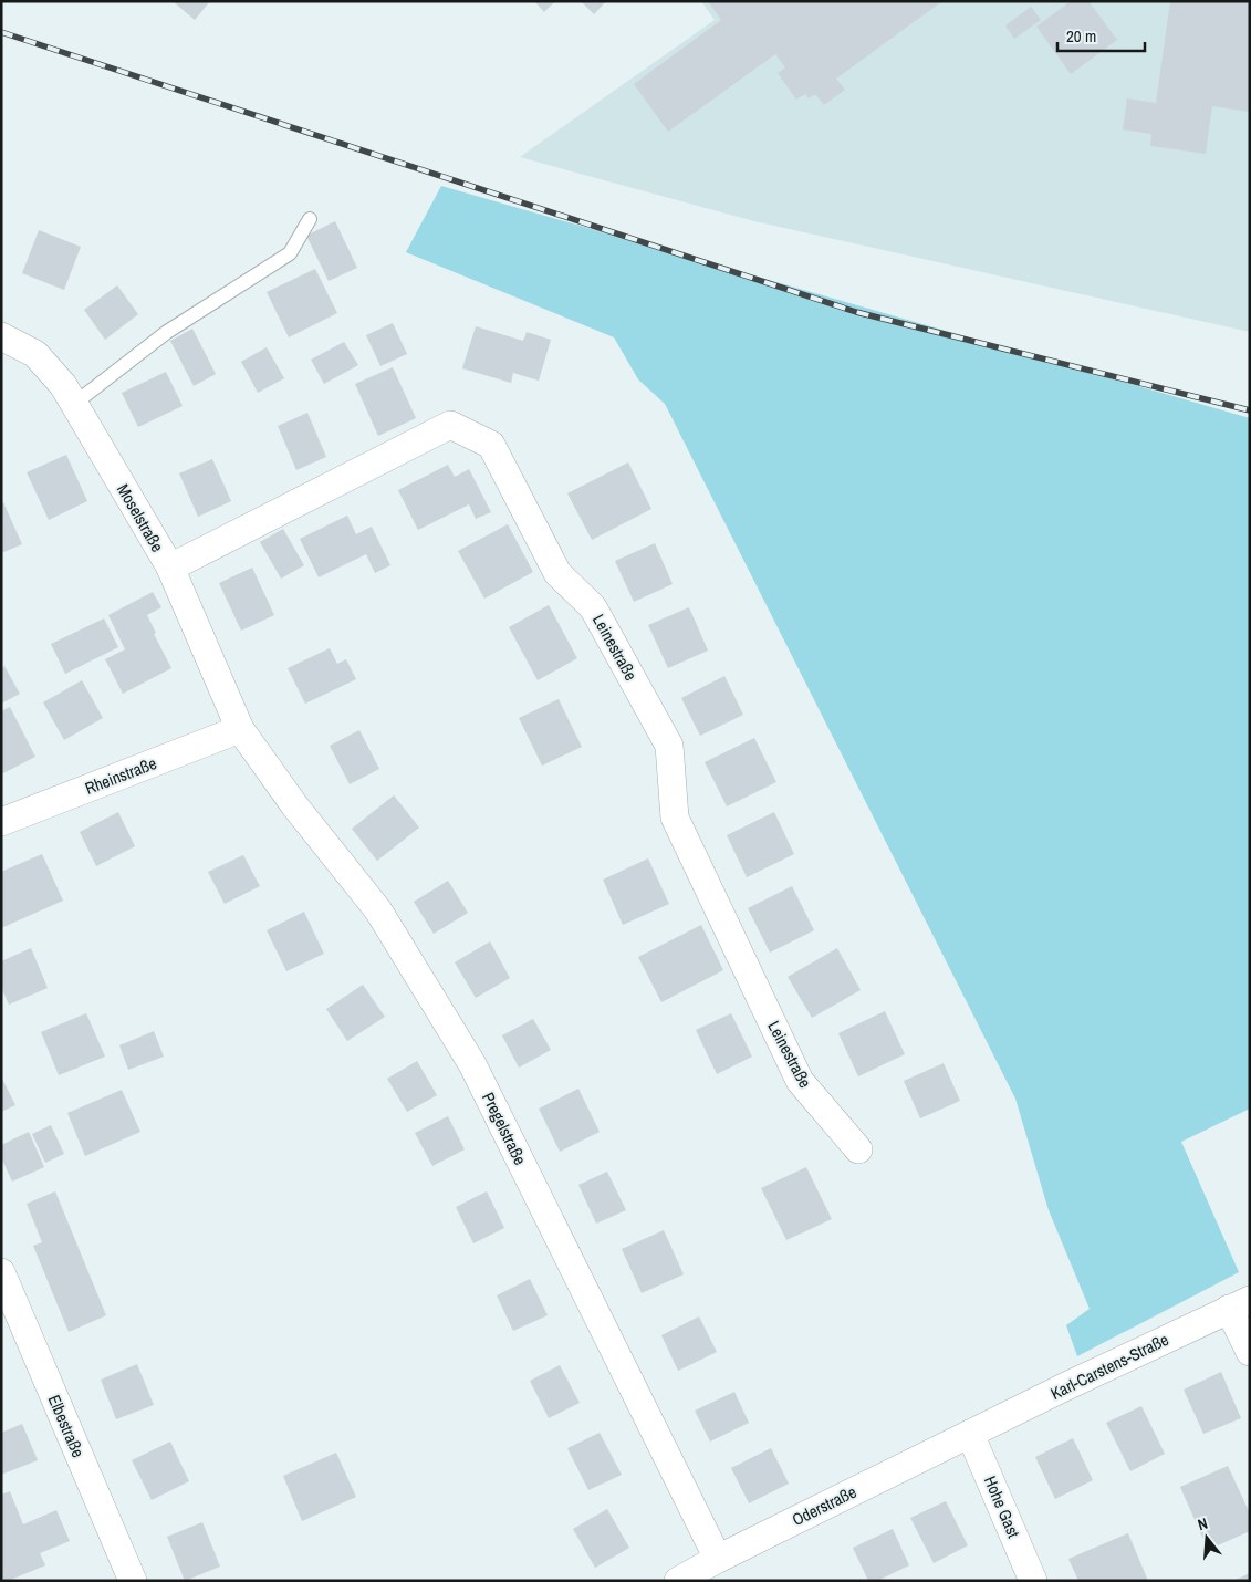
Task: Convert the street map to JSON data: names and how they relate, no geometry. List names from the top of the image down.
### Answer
{
  "streets": {
    "street": [
      "Moselstraße",
      "Leinestraße",
      "Rheinstraße",
      "Pregelstraße",
      "Karl-Carstens-Straße",
      "Elbestraße",
      "Oderstraße",
      "Hohe Gast"
    ]
  },
  "crossings": [
    ["Moselstraße", "Leinestraße"],
    ["Moselstraße", "Rheinstraße"],
    ["Moselstraße", "Pregelstraße"],
    ["Rheinstraße", "Pregelstraße"],
    ["Pregelstraße", "Oderstraße"],
    ["Karl-Carstens-Straße", "Oderstraße"],
    ["Karl-Carstens-Straße", "Hohe Gast"],
    ["Oderstraße", "Hohe Gast"]
  ],
  "scale_bar": "20 m",
  "north": "top"
}
